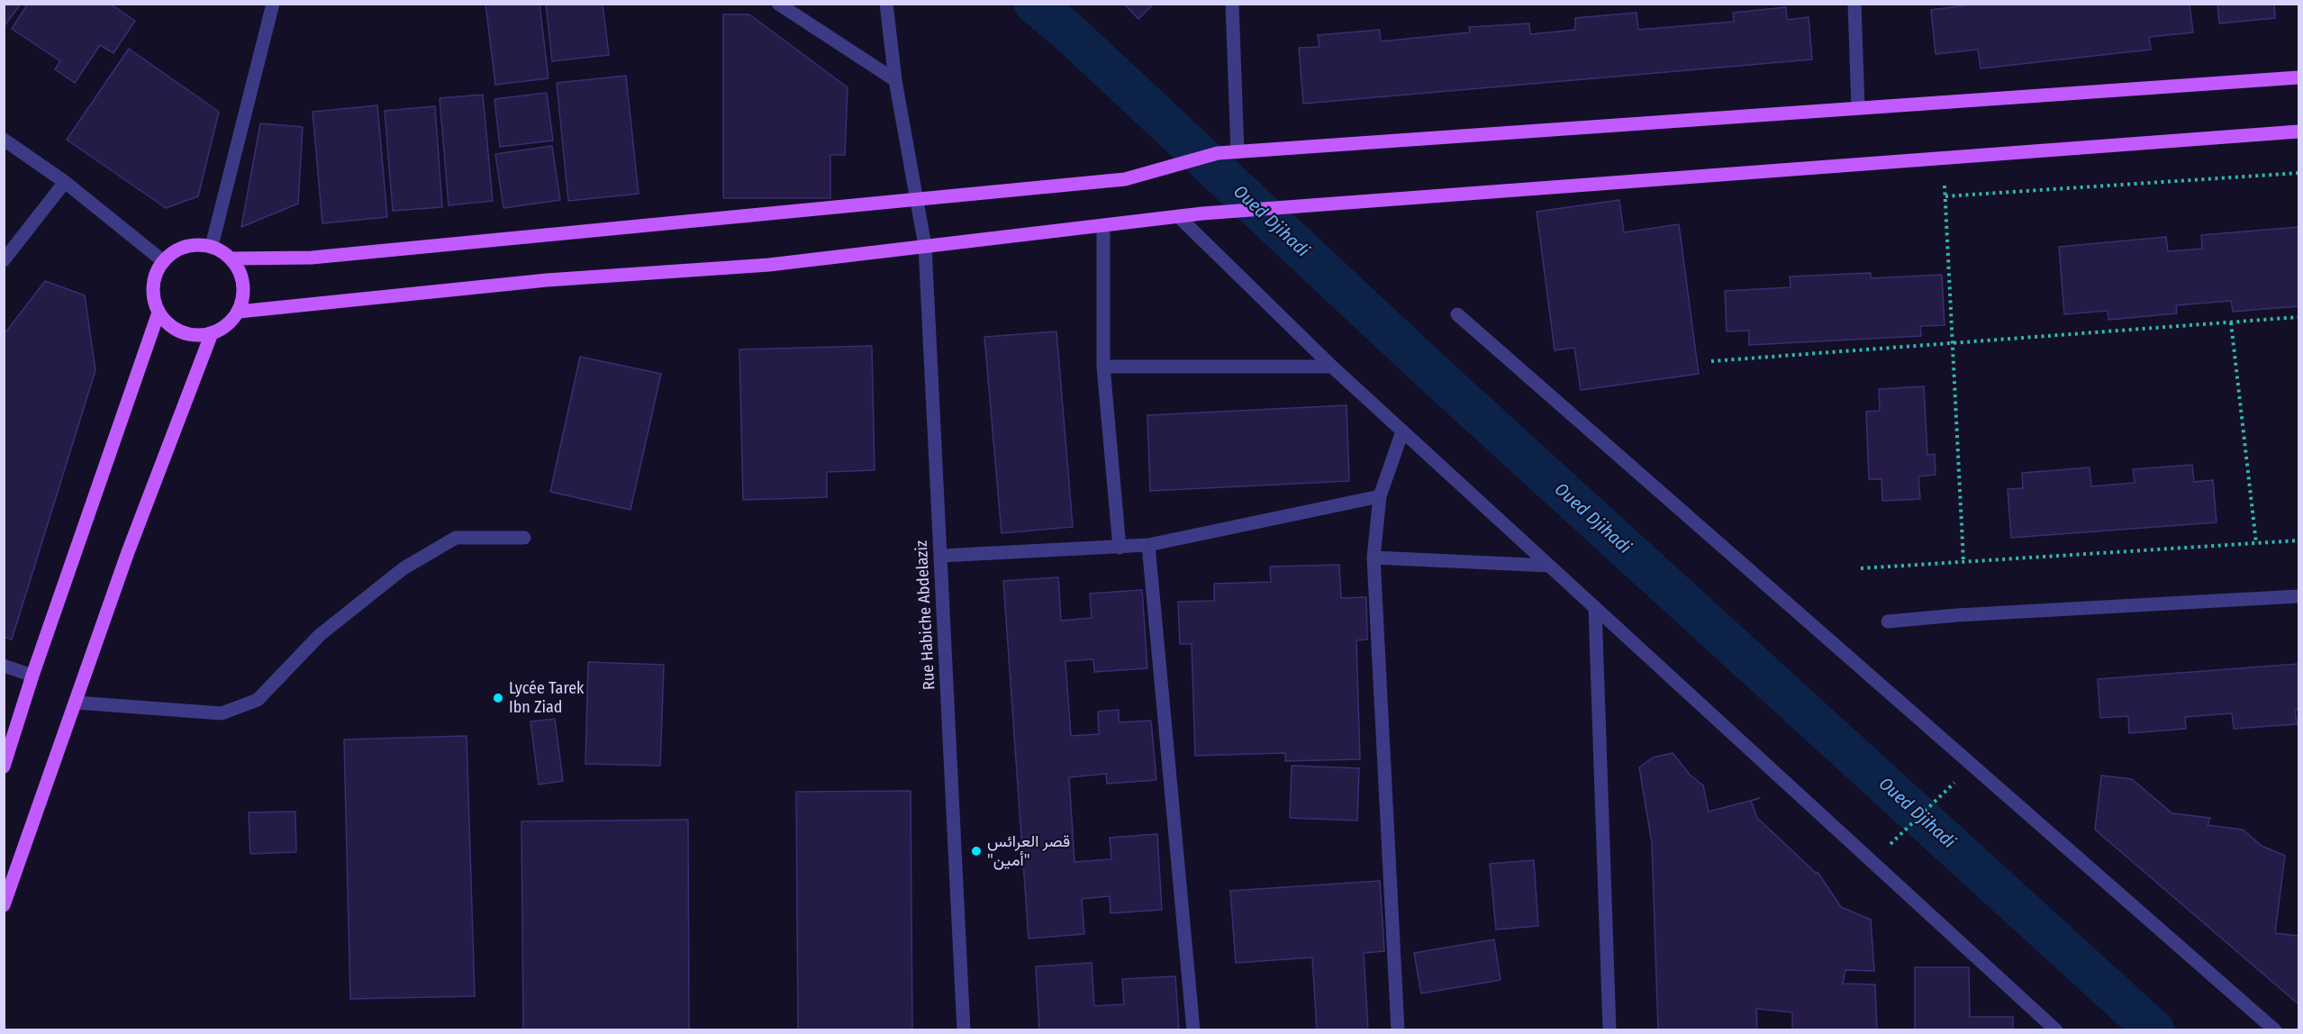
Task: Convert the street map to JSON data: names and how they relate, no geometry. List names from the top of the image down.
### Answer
{
  "streets": {
    "street": ["Rue Habiche Abdelaziz"]
  },
  "water": ["Oued Djihadi"],
  "places": ["Lycée Tarek Ibn Ziad", "قصر العرائس \"أمين\""]
}
